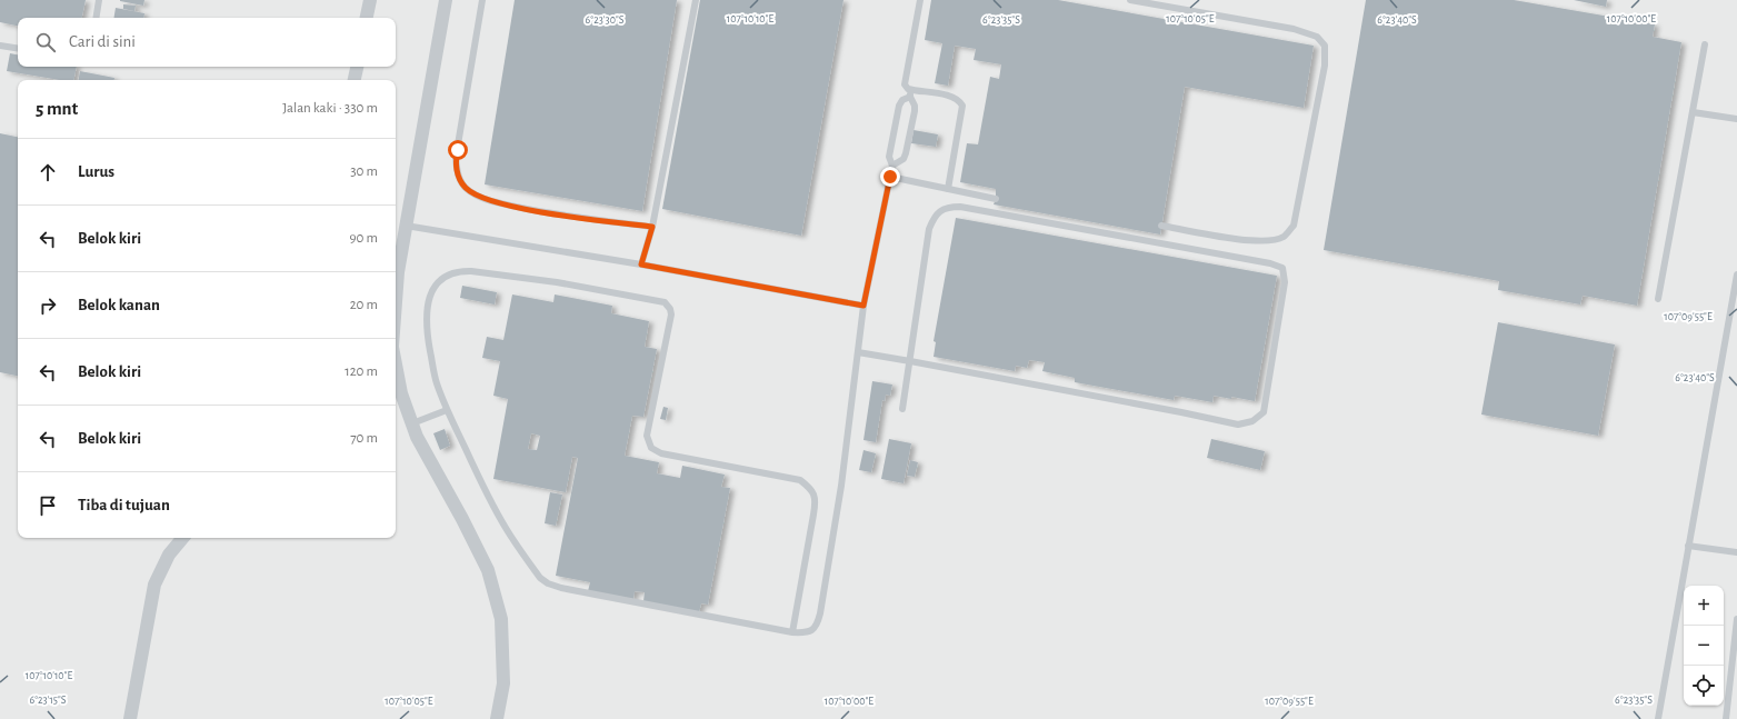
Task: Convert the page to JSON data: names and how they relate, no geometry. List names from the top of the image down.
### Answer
{
  "page": {
    "search": "Cari di sini",
    "heading": ["5 mnt", "Jalan kaki · 330 m"],
    "list": [
      ["Lurus", "30 m"],
      ["Belok kiri", "90 m"],
      ["Belok kanan", "20 m"],
      ["Belok kiri", "120 m"],
      ["Belok kiri", "70 m"],
      "Tiba di tujuan"
    ],
    "map_buttons": ["+", "−"]
  },
  "coordinates": [
    "107°10'10\"E",
    "107°10'05\"E",
    "107°10'00\"E",
    "6°23'30\"S",
    "6°23'40\"S",
    "6°23'35\"S",
    "107°09'55\"E",
    "6°23'15\"S"
  ]
}
